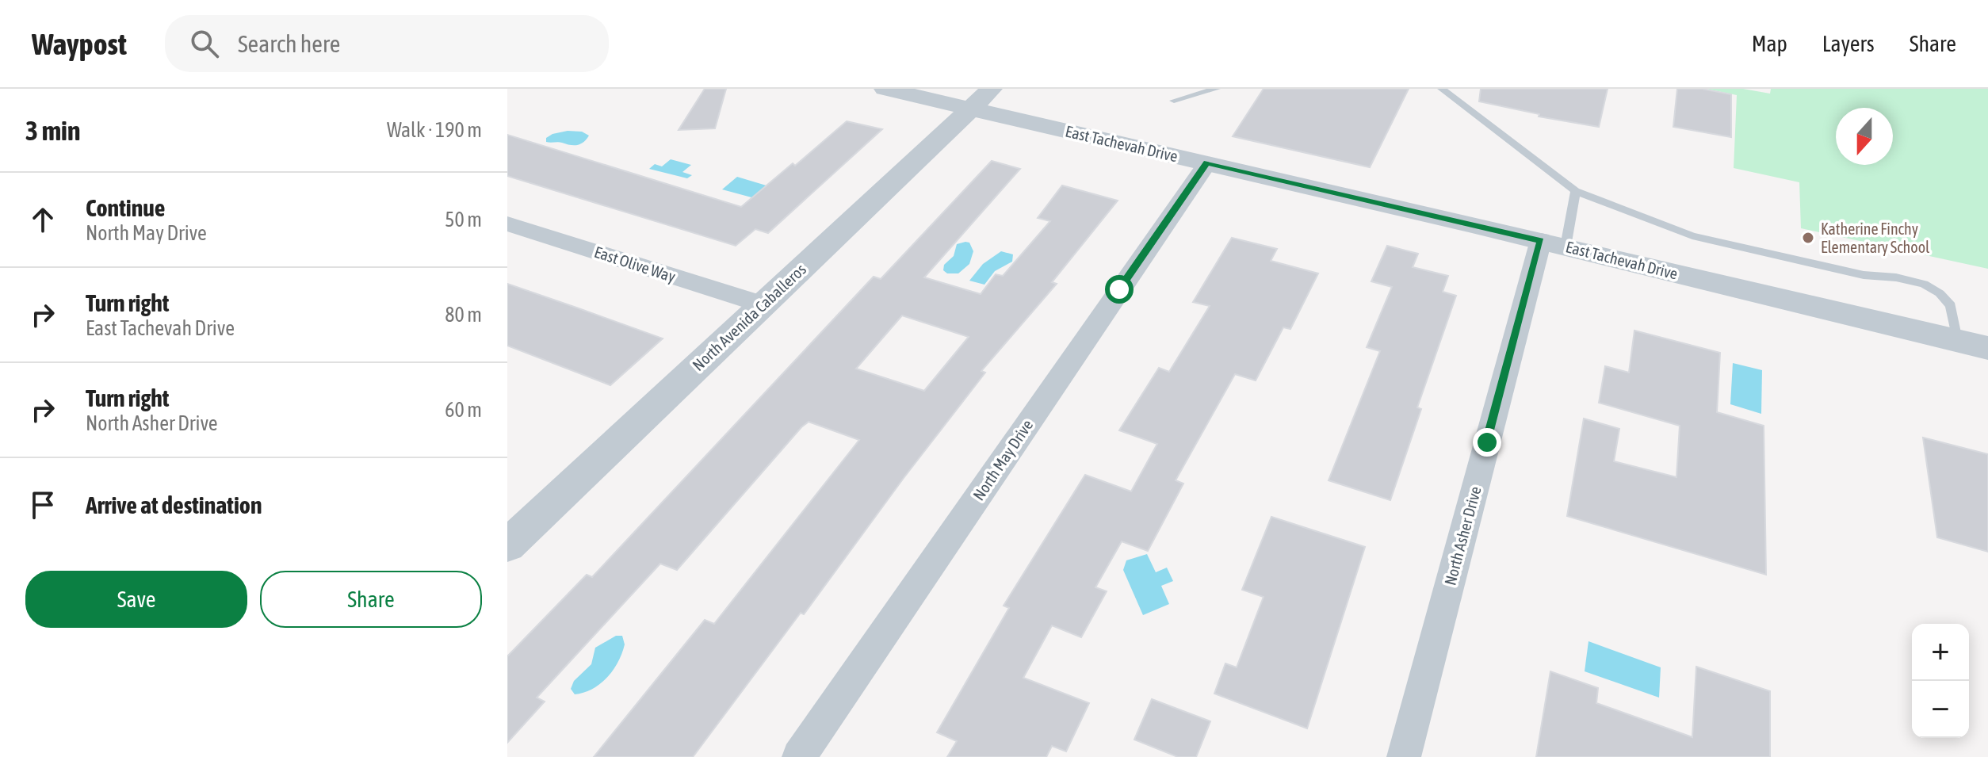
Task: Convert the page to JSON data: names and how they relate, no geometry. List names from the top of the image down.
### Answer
{
  "streets": {
    "street": [
      "East Tachevah Drive",
      "East Olive Way",
      "North Avenida Caballeros",
      "North May Drive",
      "North Asher Drive"
    ]
  },
  "crossings": [
    ["East Tachevah Drive", "North Avenida Caballeros"],
    ["East Tachevah Drive", "North May Drive"],
    ["East Tachevah Drive", "North Asher Drive"],
    ["East Olive Way", "North Avenida Caballeros"]
  ],
  "places": ["Katherine Finchy Elementary School"],
  "north": "bottom",
  "page": {
    "header": "Waypost",
    "search": "Search here",
    "nav": ["Map", "Layers", "Share"],
    "heading": ["3 min", "Walk · 190 m"],
    "list": [
      ["Continue", "North May Drive", "50 m"],
      ["Turn right", "East Tachevah Drive", "80 m"],
      ["Turn right", "North Asher Drive", "60 m"],
      "Arrive at destination"
    ],
    "buttons": ["Save", "Share"],
    "map_buttons": ["+", "−"]
  }
}
